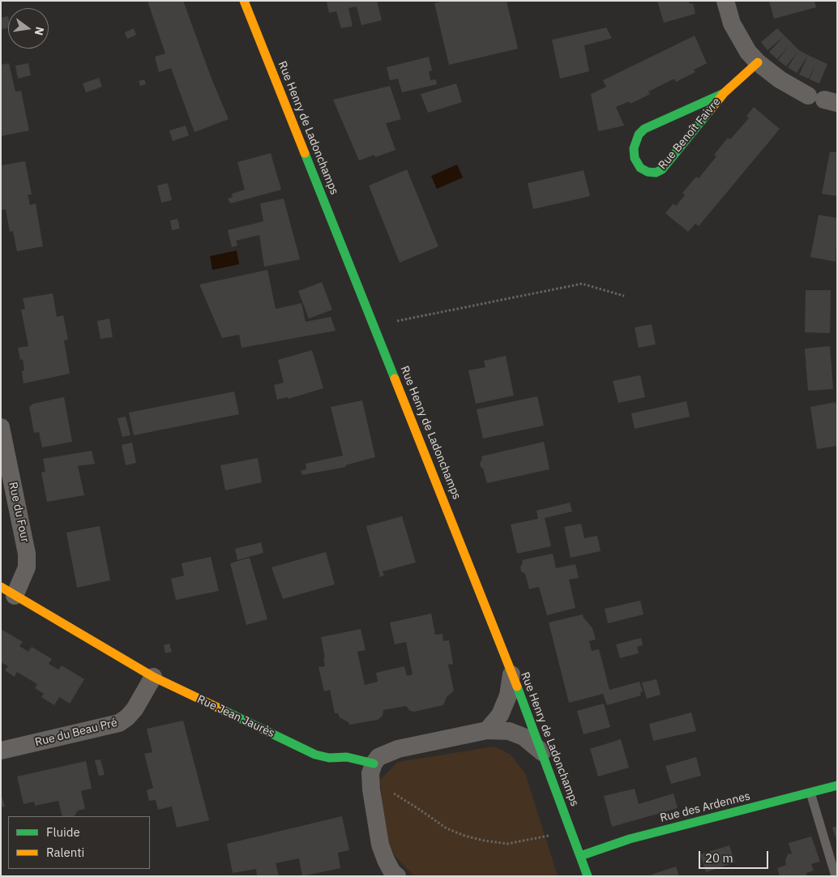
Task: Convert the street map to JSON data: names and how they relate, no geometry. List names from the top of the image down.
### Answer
{
  "streets": {
    "street": [
      "Rue Henry de Ladonchamps",
      "Rue Benoît Faivre",
      "Rue du Four",
      "Rue Jean Jaurès",
      "Rue du Beau Pré",
      "Rue des Ardennes"
    ]
  },
  "crossings": [
    ["Rue Henry de Ladonchamps", "Rue des Ardennes"],
    ["Rue du Four", "Rue Jean Jaurès"],
    ["Rue Jean Jaurès", "Rue du Beau Pré"]
  ],
  "legend": ["Fluide", "Ralenti"],
  "scale_bar": "20 m",
  "north": "right"
}
